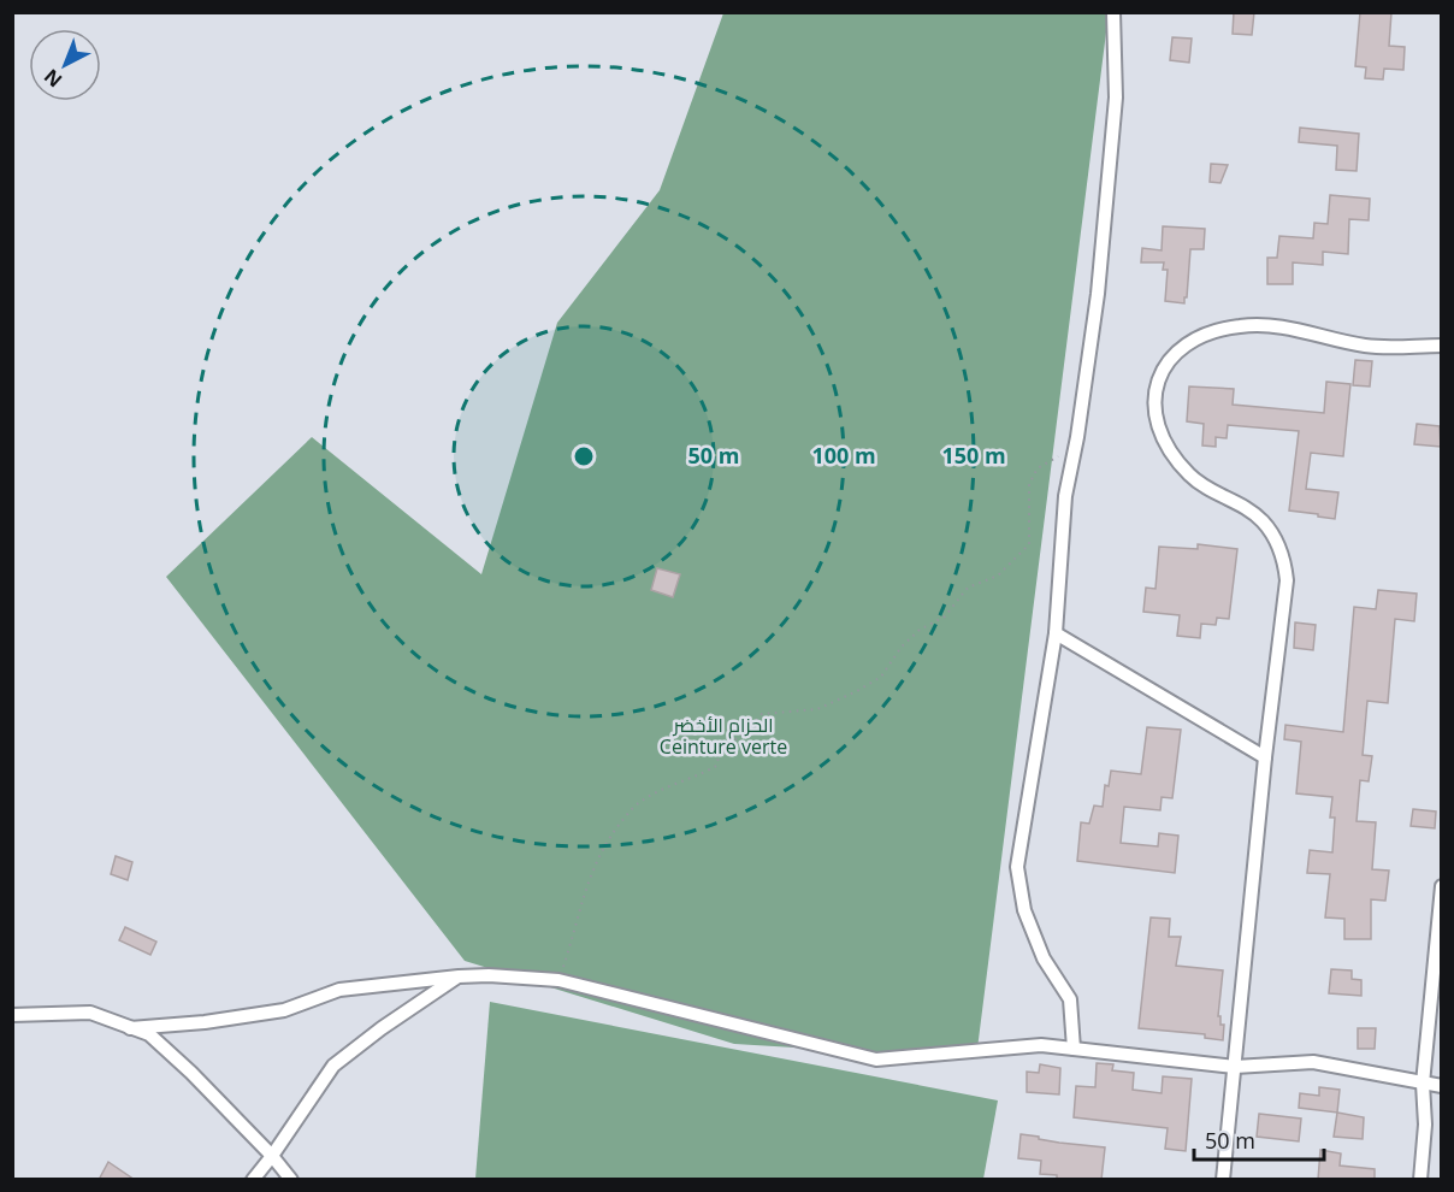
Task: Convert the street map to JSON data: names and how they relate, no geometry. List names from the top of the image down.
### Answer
{
  "parks": ["الحزام الأخضر Ceinture verte"],
  "scale_bar": "50 m",
  "north": "bottom left",
  "rings": ["50 m", "100 m", "150 m"]
}
